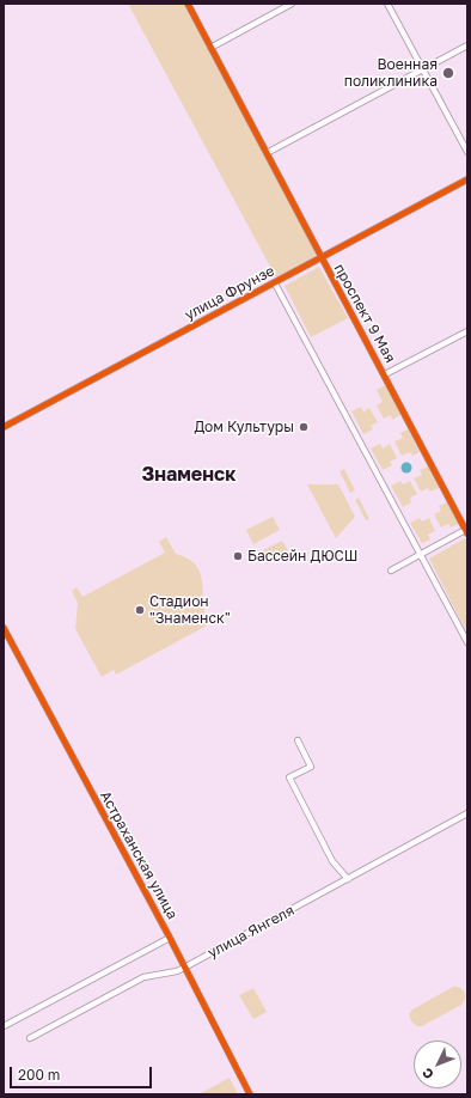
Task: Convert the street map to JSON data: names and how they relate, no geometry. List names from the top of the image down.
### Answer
{
  "streets": {
    "street": [
      "улица Фрунзе",
      "проспект 9 Мая",
      "Астраханская улица",
      "улица Янгеля"
    ]
  },
  "crossings": [
    ["улица Фрунзе", "проспект 9 Мая"],
    ["Астраханская улица", "улица Янгеля"]
  ],
  "districts": ["Знаменск"],
  "places": [
    "Военная поликлиника",
    "Дом Культуры",
    "Бассейн ДЮСШ",
    "Стадион \"Знаменск\""
  ],
  "scale_bar": "200 m",
  "north": "bottom left"
}
